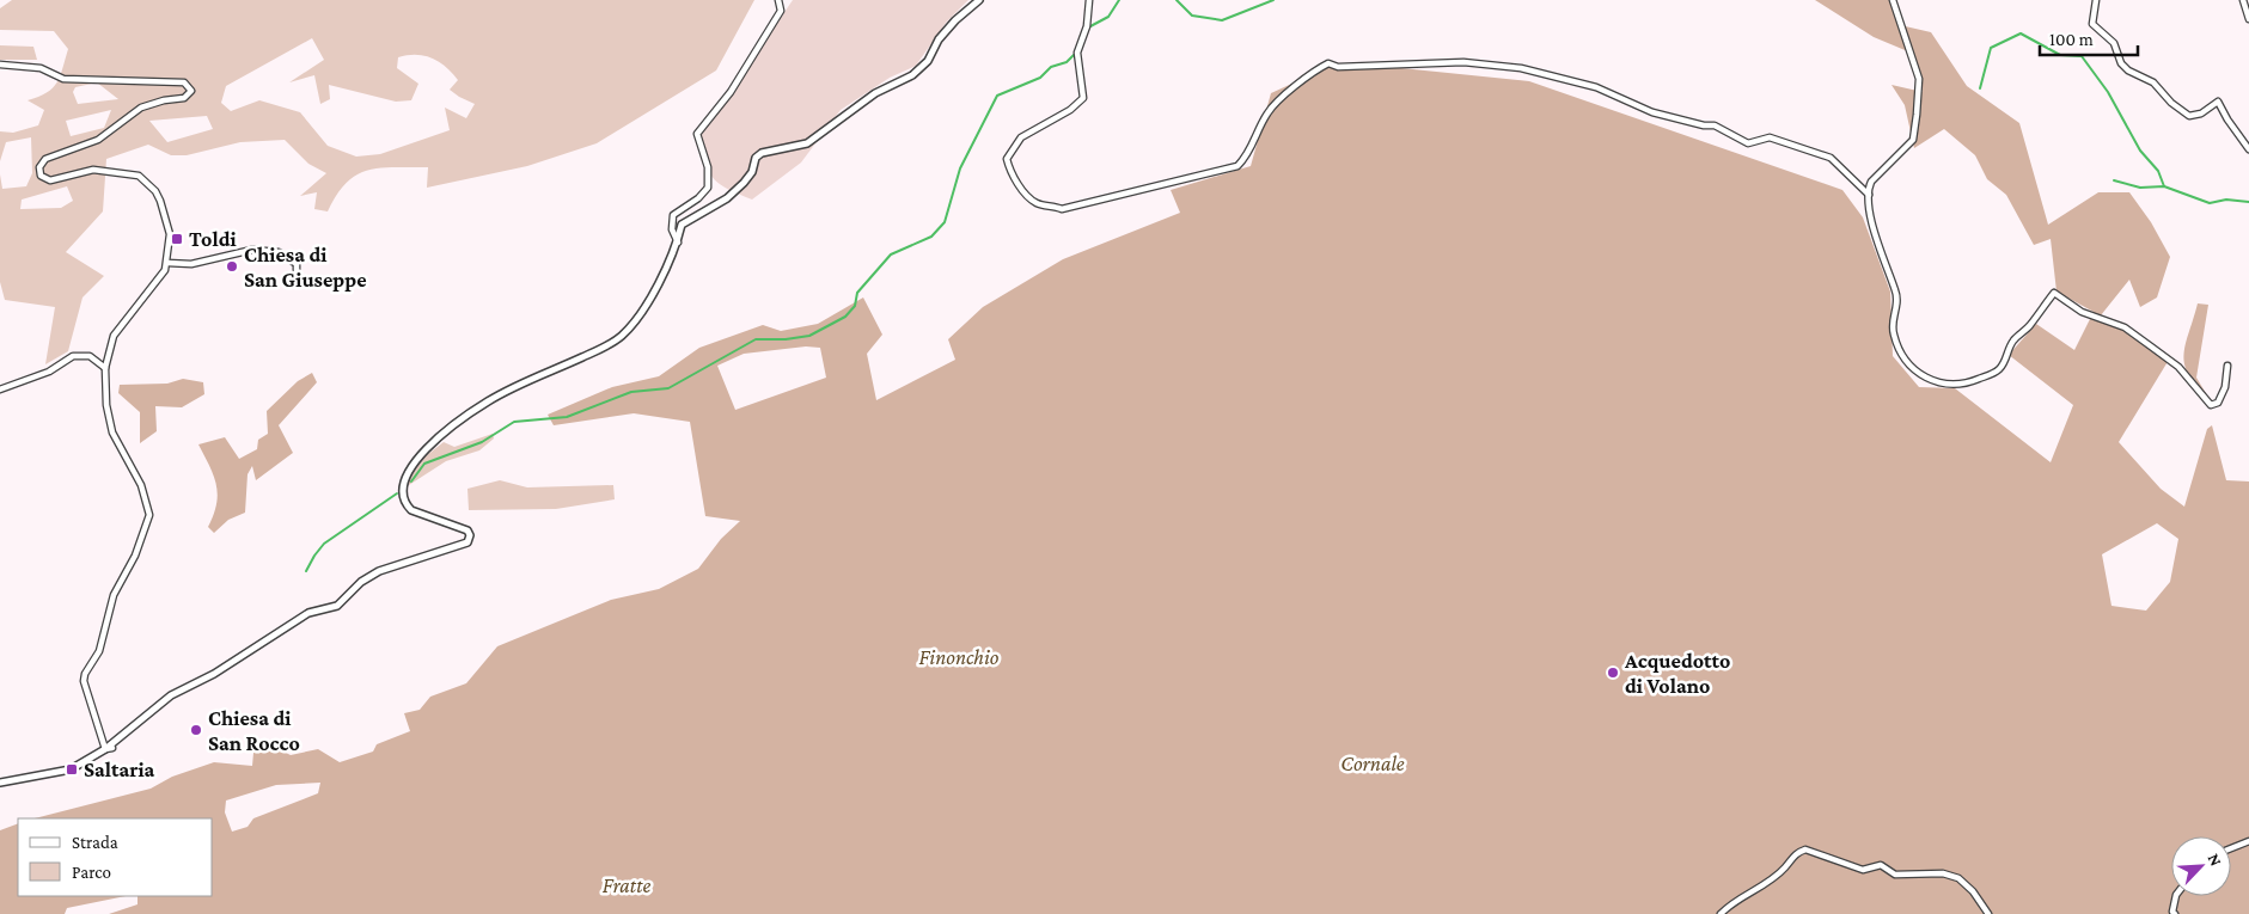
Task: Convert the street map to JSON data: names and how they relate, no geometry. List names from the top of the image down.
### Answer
{
  "parks": ["Finonchio", "Cornale", "Fratte"],
  "places": {
    "transit": ["Toldi", "Saltaria"],
    "other": ["Chiesa di San Giuseppe", "Acquedotto di Volano", "Chiesa di San Rocco"]
  },
  "legend": ["Strada", "Parco"],
  "scale_bar": "100 m",
  "north": "top right"
}
